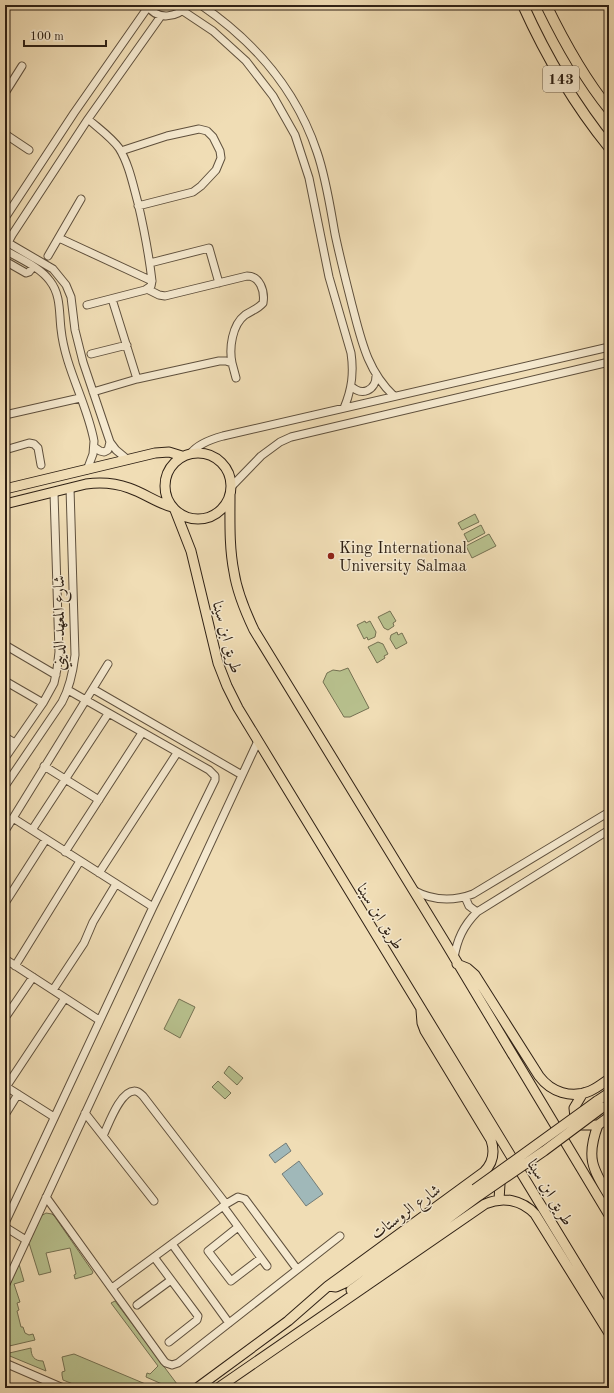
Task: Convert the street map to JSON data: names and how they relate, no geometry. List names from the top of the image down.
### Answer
{
  "streets": {
    "highway": ["143"],
    "main road": ["طريق ابن سينا", "شارع الروستات"],
    "street": ["شارع المعهد الديني"]
  },
  "places": ["King International University Salmaa"],
  "scale_bar": "100 m"
}
